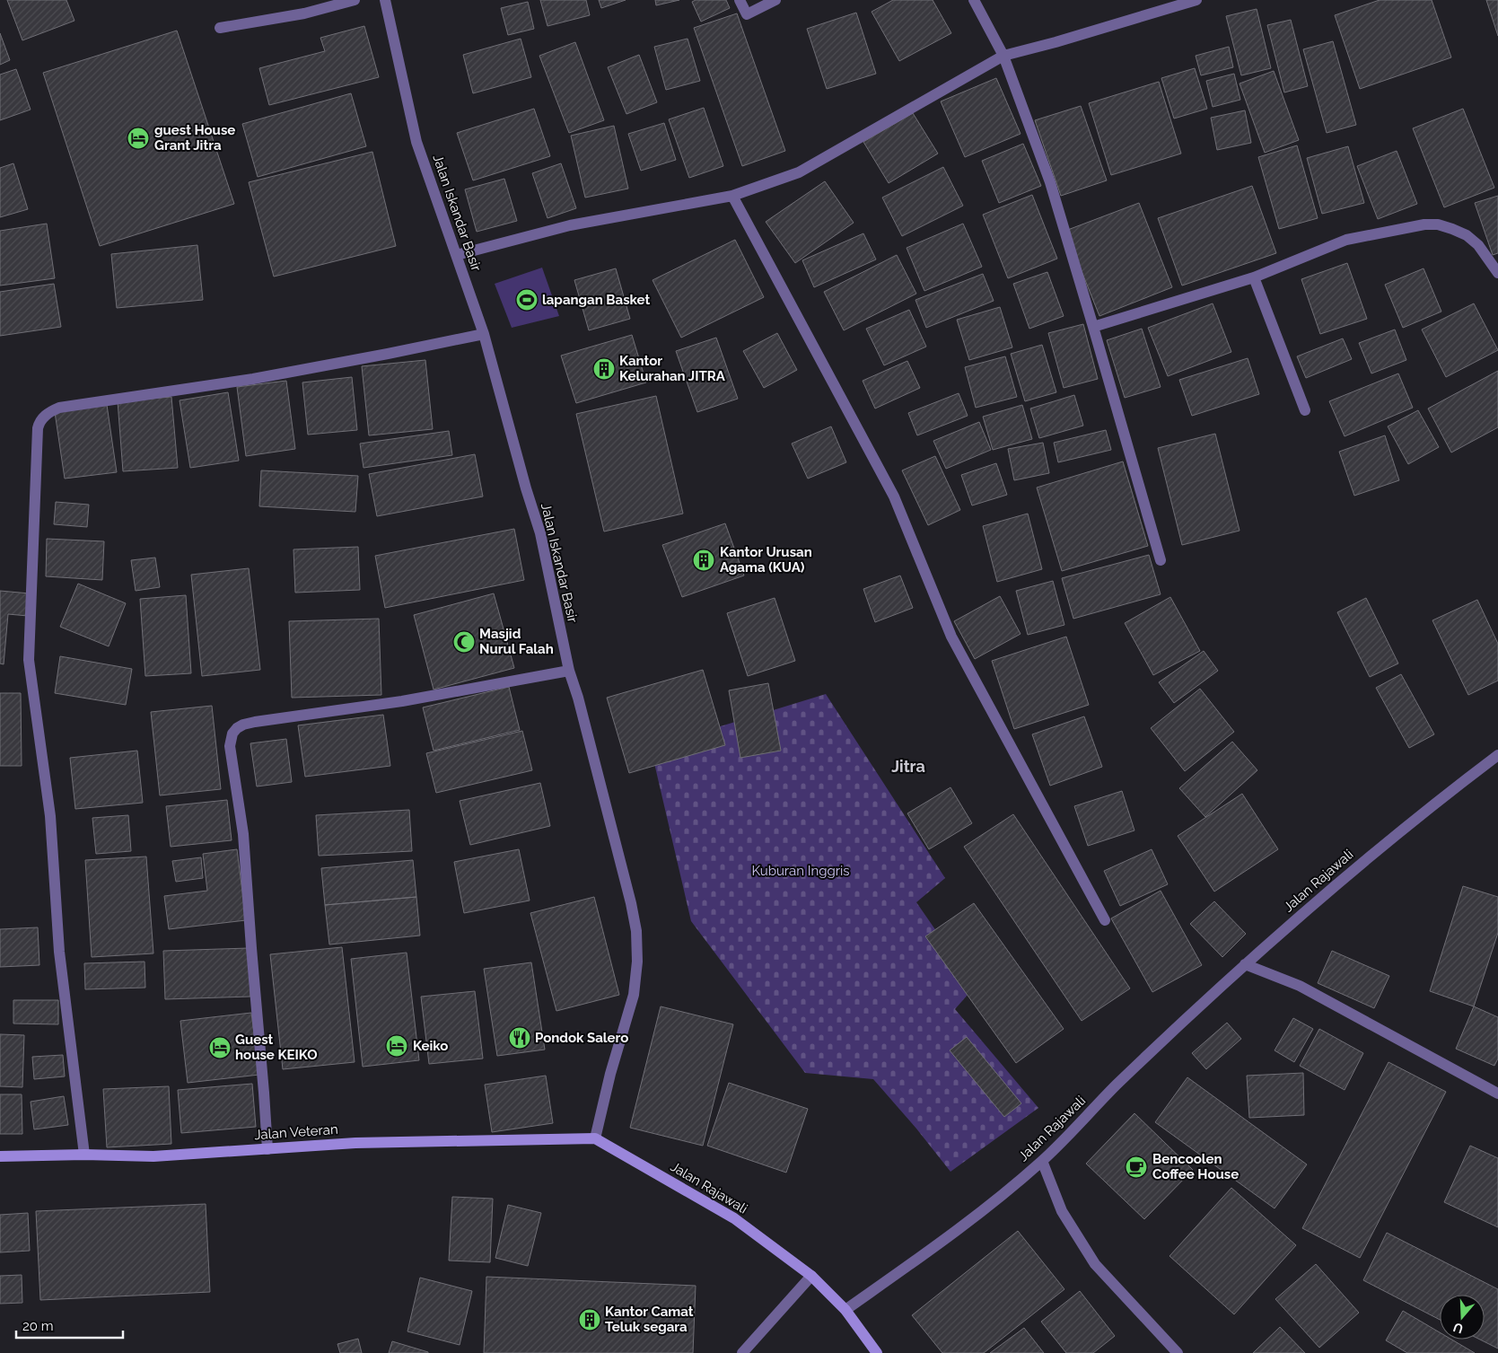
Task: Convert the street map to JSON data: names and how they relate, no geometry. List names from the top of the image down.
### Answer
{
  "streets": {
    "street": ["Jalan Iskandar Basir", "Jalan Rajawali", "Jalan Veteran"]
  },
  "crossings": [
    ["Jalan Iskandar Basir", "Jalan Rajawali"],
    ["Jalan Iskandar Basir", "Jalan Veteran"],
    ["Jalan Rajawali", "Jalan Veteran"]
  ],
  "districts": ["Jitra"],
  "parks": ["Kuburan Inggris"],
  "places": {
    "hotel": ["guest House Grant Jitra", "Keiko", "Guest house KEIKO"],
    "sports": ["lapangan Basket"],
    "building": ["Kantor Kelurahan JITRA", "Kantor Urusan Agama (KUA)", "Kantor Camat Teluk segara"],
    "mosque": ["Masjid Nurul Falah"],
    "restaurant": ["Pondok Salero"],
    "cafe": ["Bencoolen Coffee House"]
  },
  "scale_bar": "20 m",
  "north": "bottom"
}
